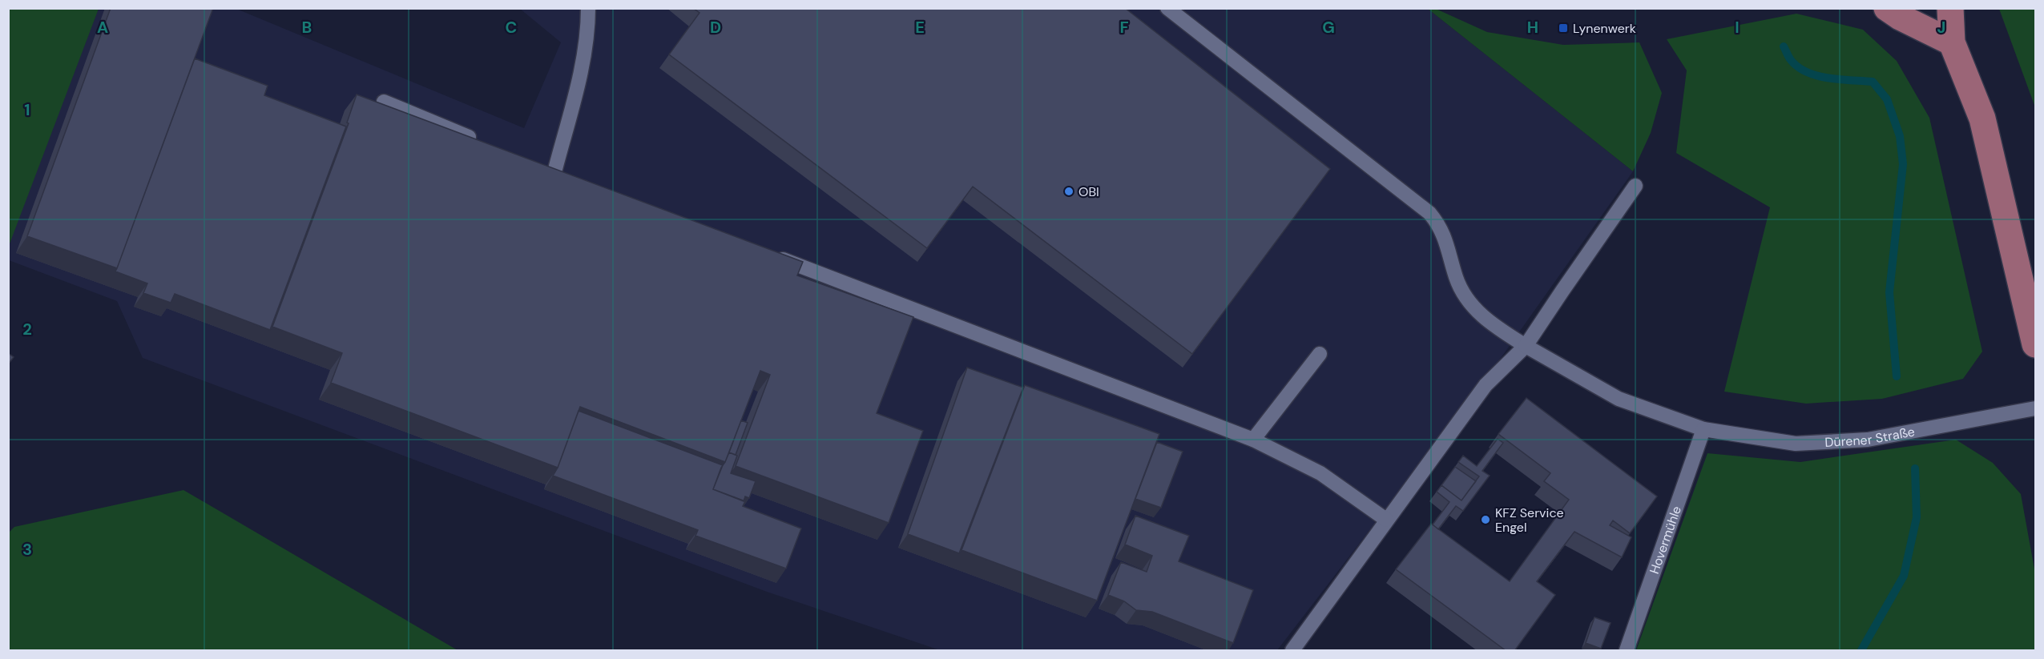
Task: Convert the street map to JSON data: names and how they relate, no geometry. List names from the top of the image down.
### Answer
{
  "streets": {
    "lane": ["Dürener Straße", "Hovermühle"]
  },
  "crossings": [
    ["Dürener Straße", "Hovermühle"]
  ],
  "places": {
    "transit": ["Lynenwerk"],
    "other": ["OBI", "KFZ Service Engel"]
  },
  "grid": {
    "columns": [
      "A",
      "B",
      "C",
      "D",
      "E",
      "F",
      "G",
      "H",
      "I",
      "J"
    ],
    "rows": ["1", "2", "3"]
  }
}
